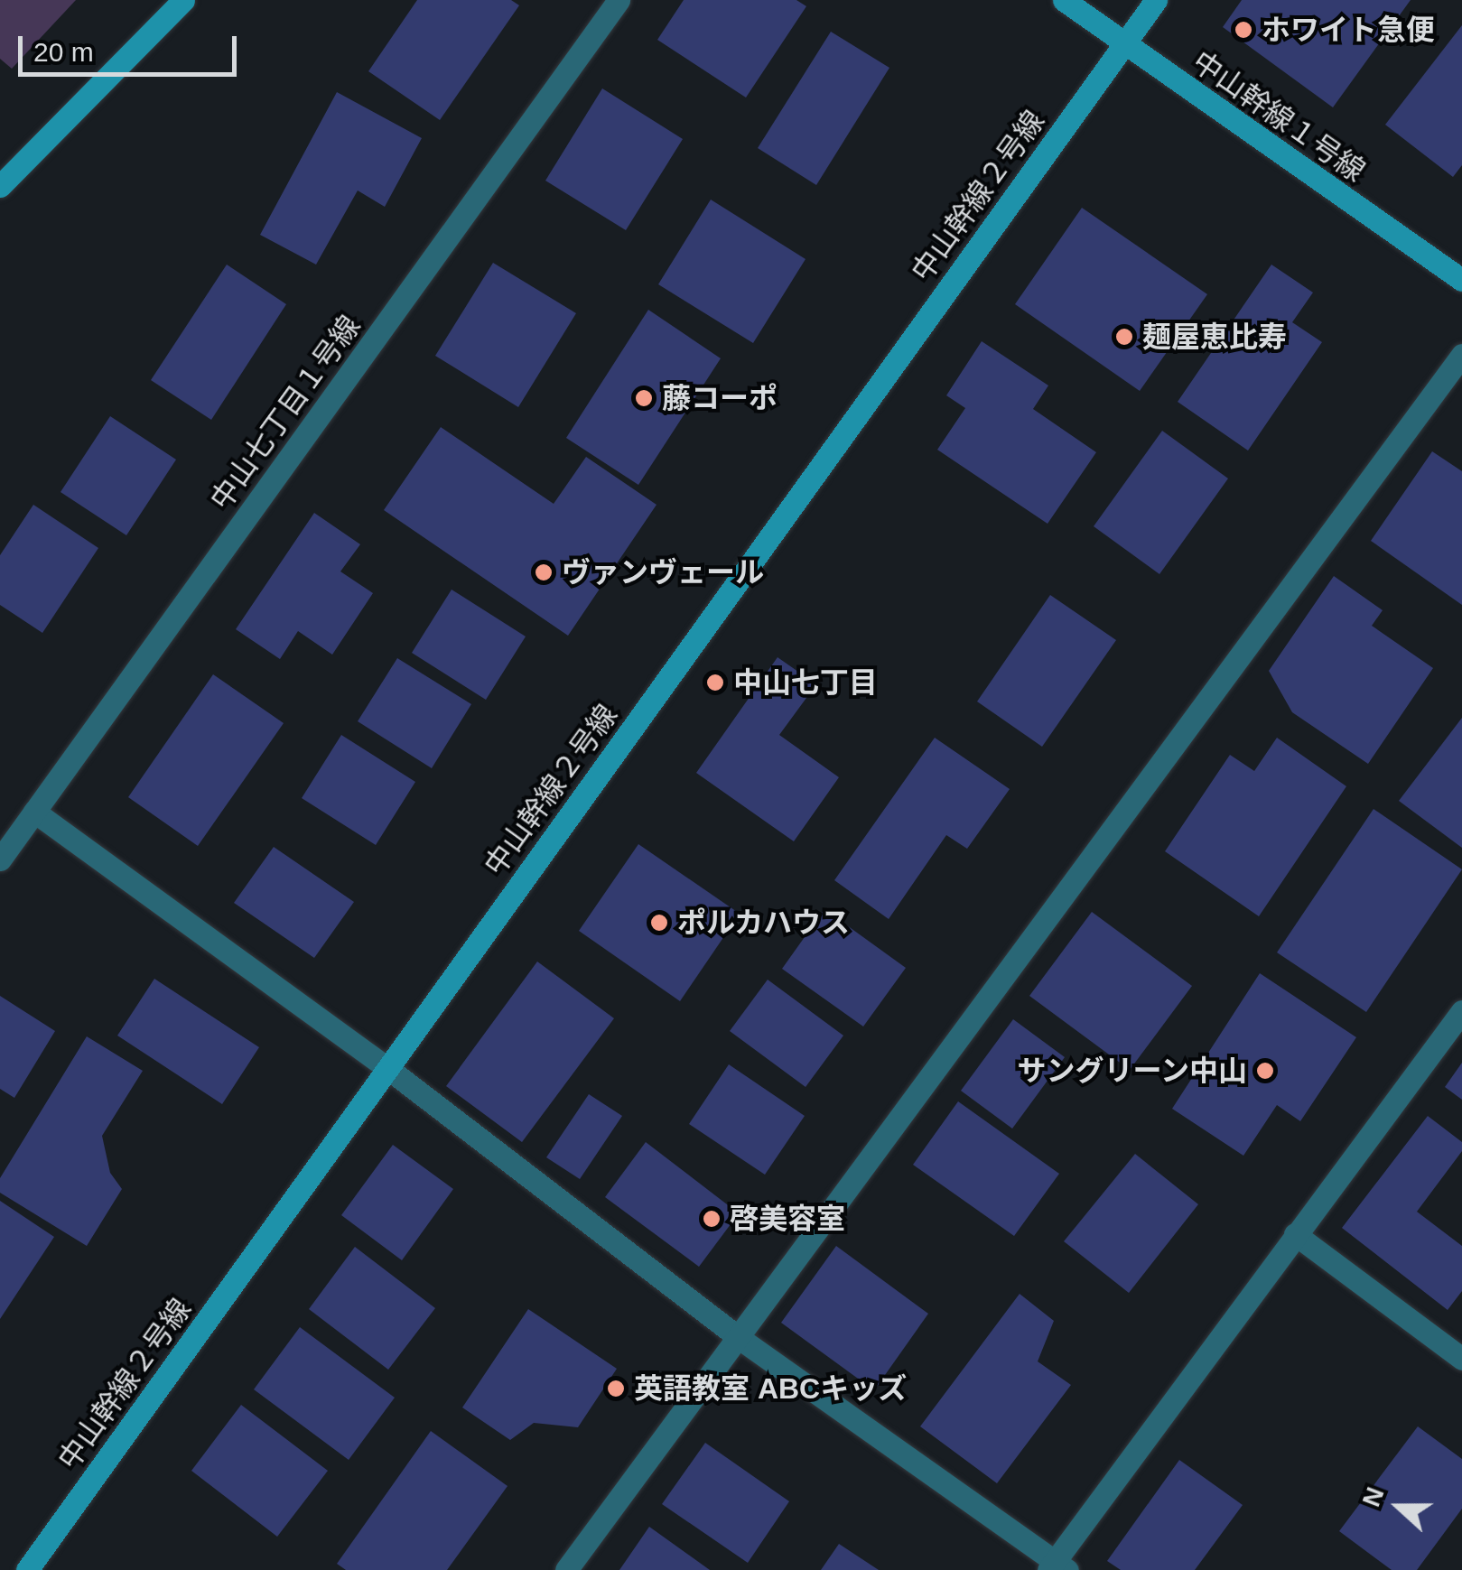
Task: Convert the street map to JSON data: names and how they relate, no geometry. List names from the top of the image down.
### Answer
{
  "streets": {
    "street": ["中山幹線１号線", "中山幹線２号線", "中山七丁目１号線"]
  },
  "crossings": [
    ["中山幹線１号線", "中山幹線２号線"]
  ],
  "places": [
    "ホワイト急便",
    "麺屋恵比寿",
    "藤コーポ",
    "ヴァンヴェール",
    "中山七丁目",
    "ポルカハウス",
    "サングリーン中山",
    "啓美容室",
    "英語教室 ABCキッズ"
  ],
  "scale_bar": "20 m",
  "north": "left"
}
